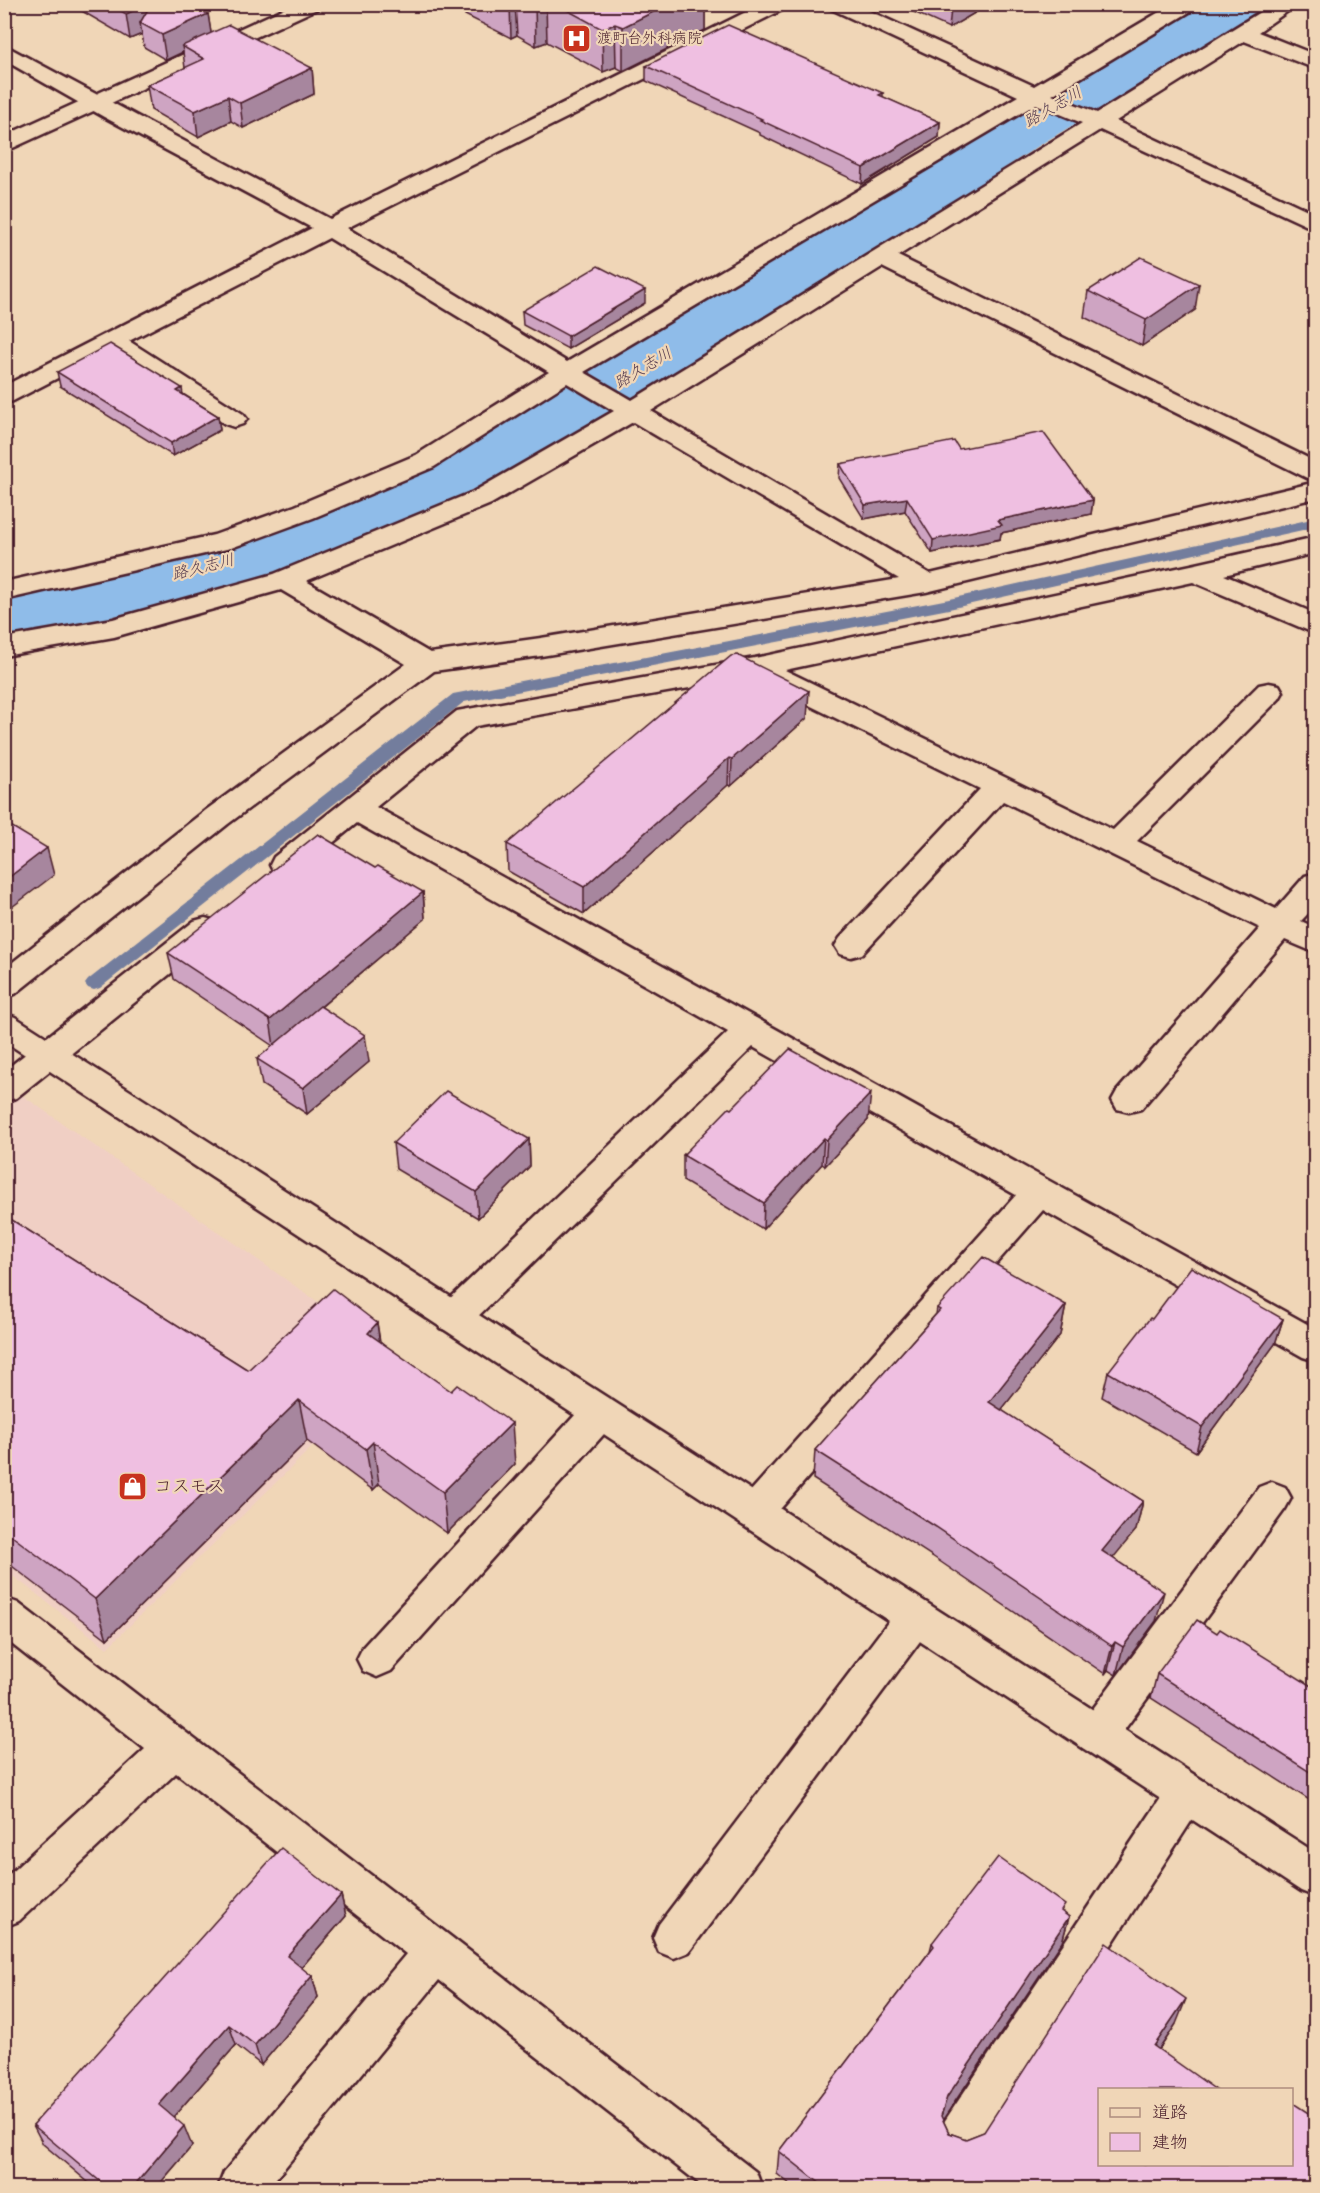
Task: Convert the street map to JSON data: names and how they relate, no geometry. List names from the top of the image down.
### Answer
{
  "water": ["路久志川"],
  "places": {
    "hospital": ["渡町台外科病院"],
    "shop": ["コスモス"]
  },
  "legend": ["道路", "建物"]
}
